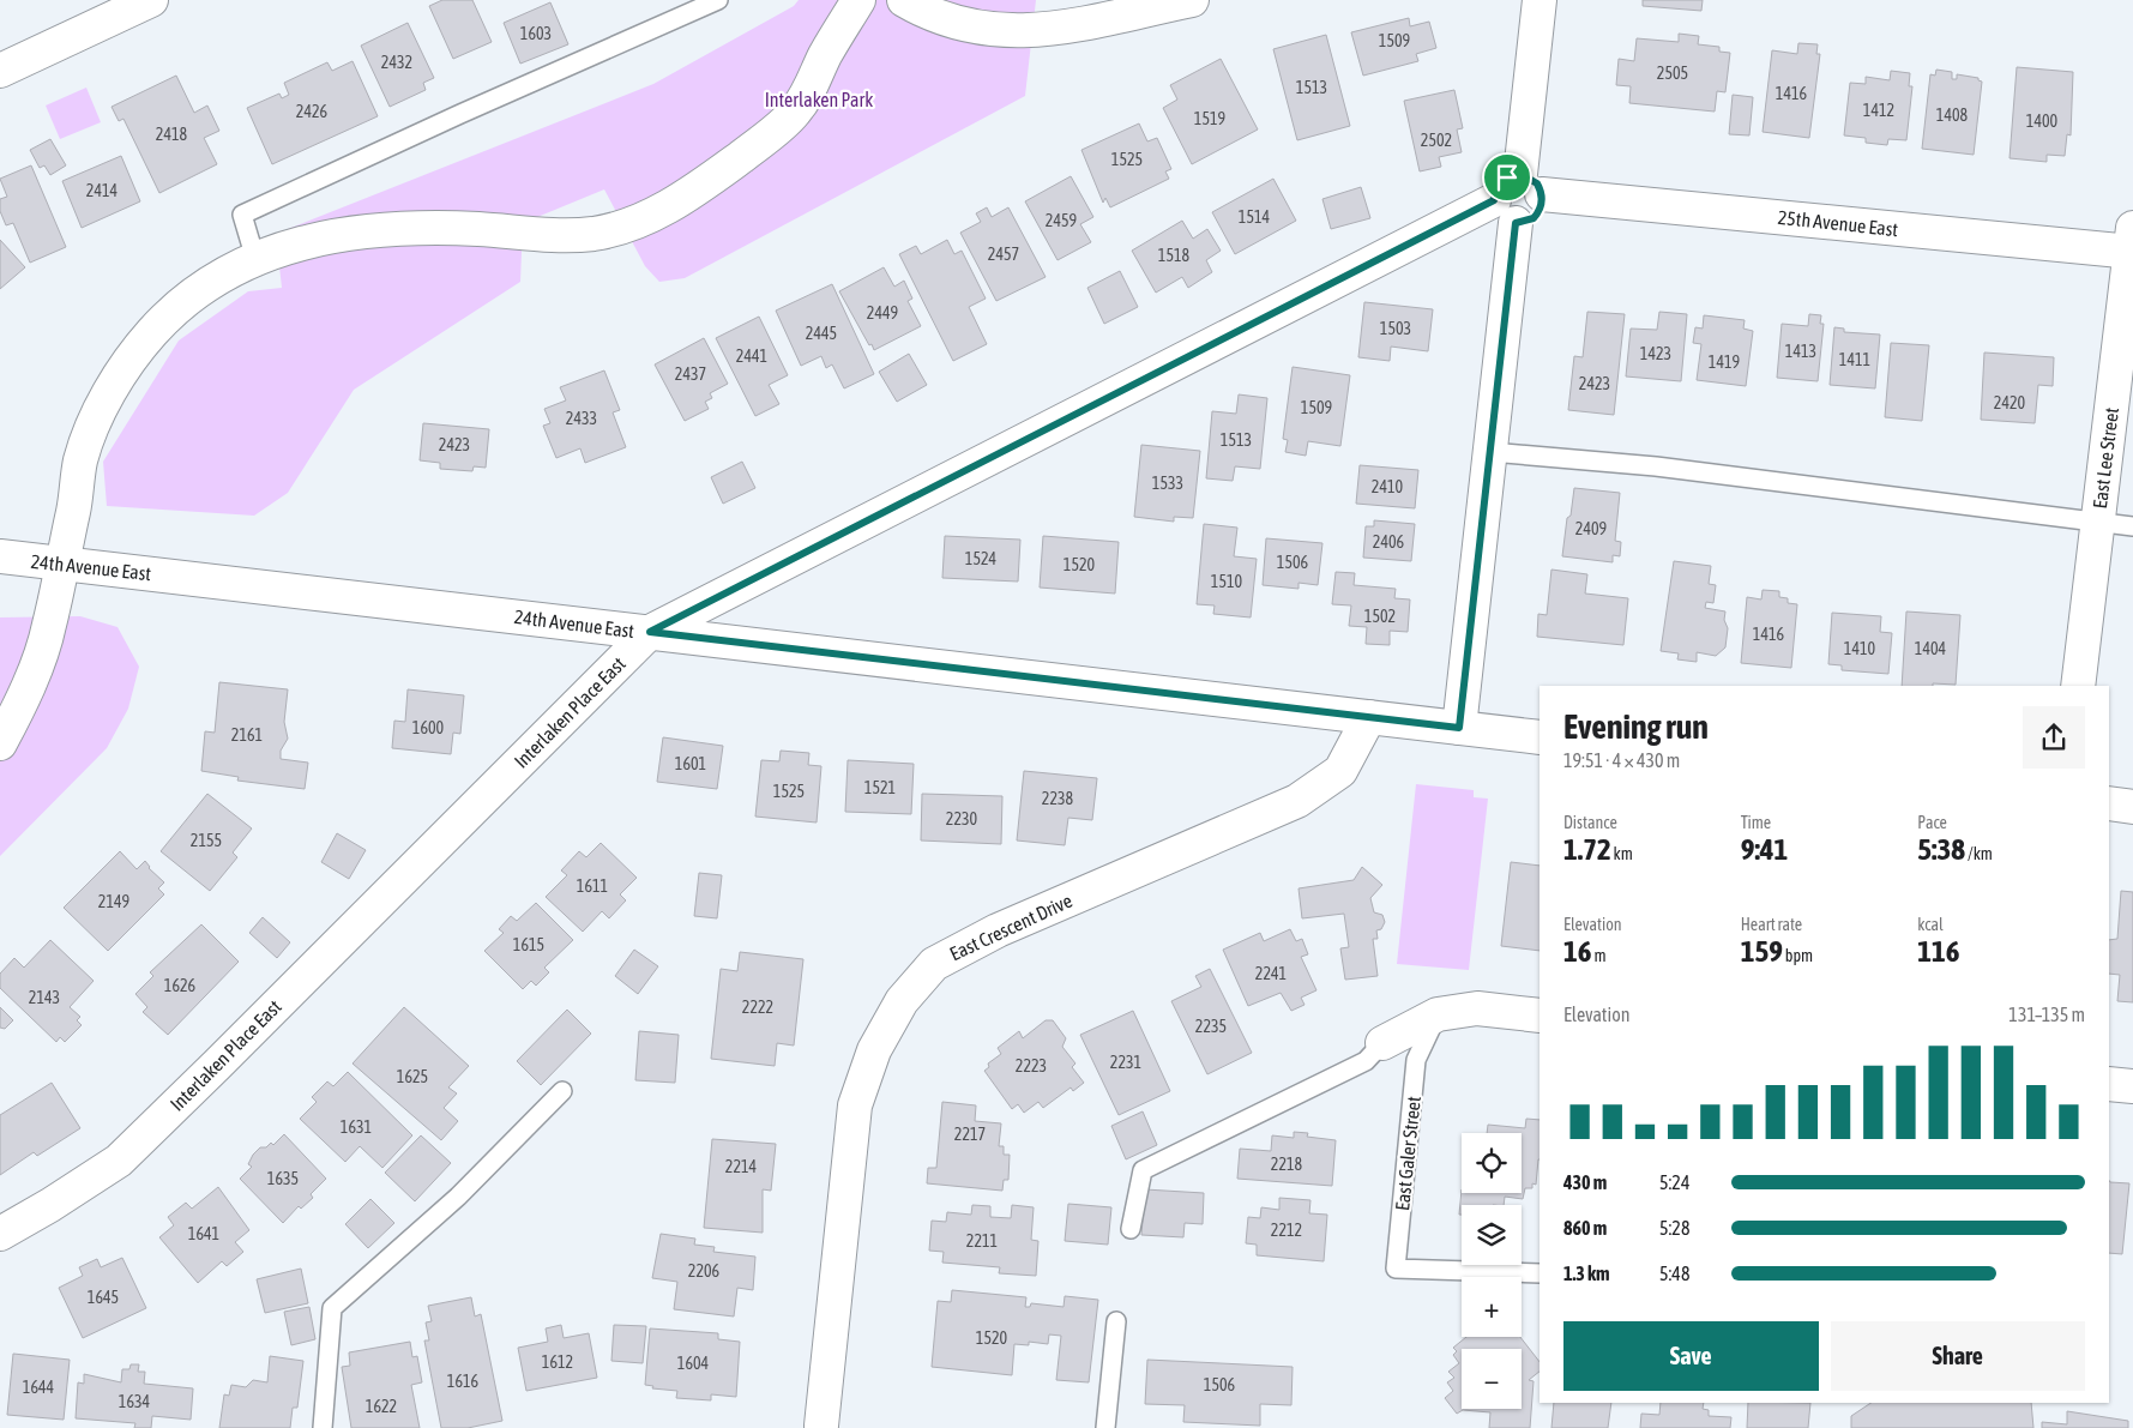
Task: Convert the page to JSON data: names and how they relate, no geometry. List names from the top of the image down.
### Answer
{
  "streets": {
    "street": [
      "25th Avenue East",
      "East Lee Street",
      "24th Avenue East",
      "Interlaken Place East",
      "East Crescent Drive"
    ],
    "lane": ["East Galer Street"]
  },
  "crossings": [
    ["25th Avenue East", "East Lee Street"],
    ["25th Avenue East", "Interlaken Place East"],
    ["24th Avenue East", "Interlaken Place East"],
    ["24th Avenue East", "East Crescent Drive"]
  ],
  "parks": ["Interlaken Park"],
  "house_numbers": [
    "1603",
    "1509",
    "2432",
    "2505",
    "1513",
    "1416",
    "1412",
    "2426",
    "1408",
    "1519",
    "1400",
    "2418",
    "2502",
    "1525",
    "2414",
    "1514",
    "2459",
    "2457",
    "1518",
    "2449",
    "1503",
    "2445",
    "1413",
    "1423",
    "2441",
    "1411",
    "1419",
    "2437",
    "2423",
    "2420",
    "1509",
    "2433",
    "1513",
    "2423",
    "1533",
    "2410",
    "2409",
    "2406",
    "1524",
    "1506",
    "1520",
    "1510",
    "1502",
    "1416",
    "1410",
    "1404",
    "1600",
    "2161",
    "1601",
    "1521",
    "1525",
    "2238",
    "2230",
    "2155",
    "1611",
    "2149",
    "1615",
    "2241",
    "1626",
    "2143",
    "2222",
    "2235",
    "2231",
    "2223",
    "1625",
    "1631",
    "2217",
    "2218",
    "2214",
    "1635",
    "2212",
    "1641",
    "2211",
    "2206",
    "1645",
    "1520",
    "1612",
    "1604",
    "1616",
    "1506",
    "1644",
    "1634",
    "1622"
  ],
  "page": {
    "heading": ["Evening run", "19:51 · 4 × 430 m"],
    "stats": [
      ["Distance", "1.72 km"],
      ["Time", "9:41"],
      ["Pace", "5:38 /km"],
      ["Elevation", "16 m"],
      ["Heart rate", "159 bpm"],
      ["kcal", "116"]
    ],
    "chart": ["Elevation", "131–135 m"],
    "map_buttons": ["+", "−"],
    "list": [
      {
        "name": "430 m",
        "note": "5:24"
      },
      {
        "name": "860 m",
        "note": "5:28"
      },
      {
        "name": "1.3 km",
        "note": "5:48"
      }
    ],
    "buttons": ["Save", "Share"]
  }
}
